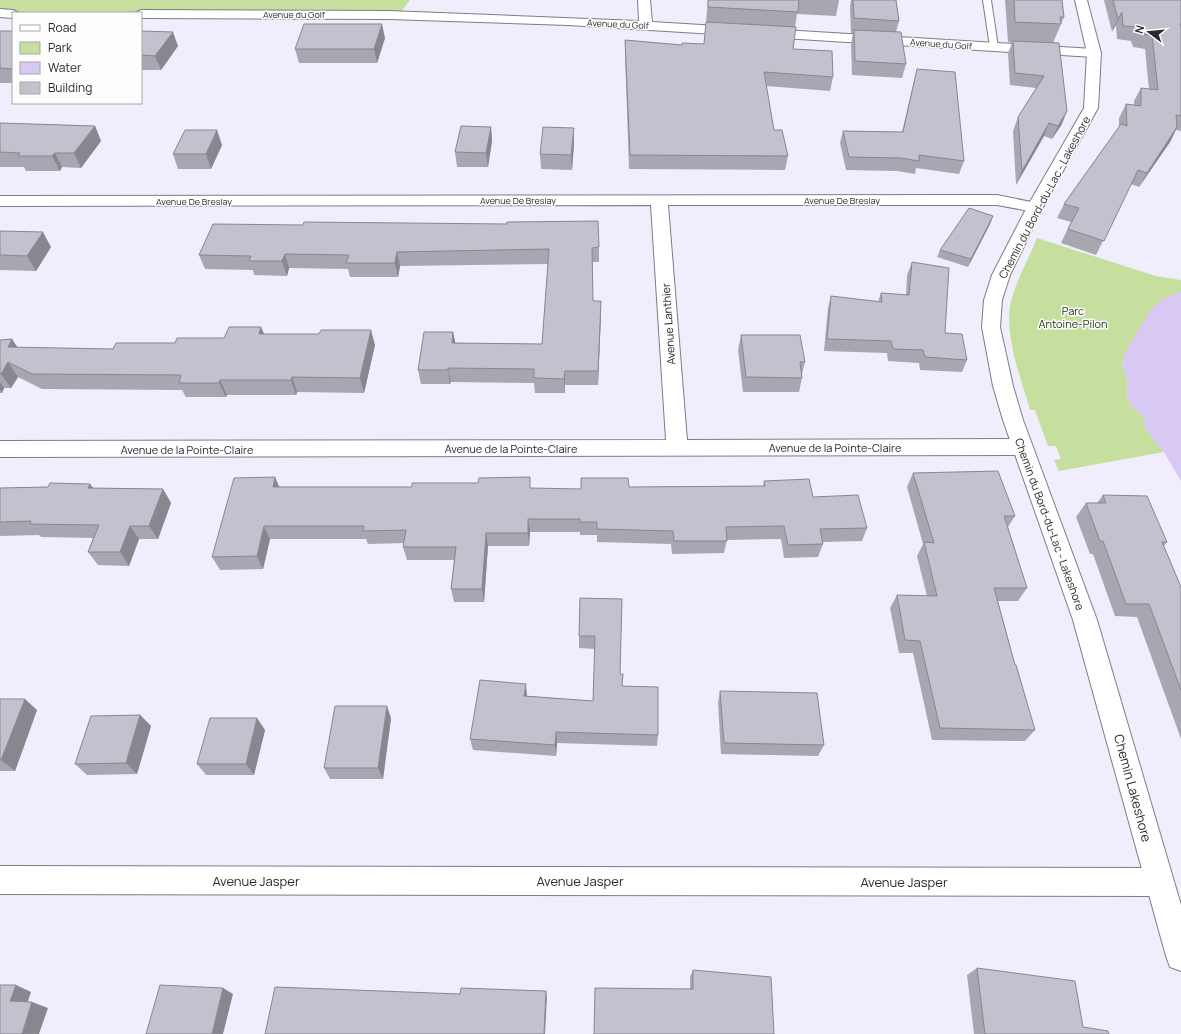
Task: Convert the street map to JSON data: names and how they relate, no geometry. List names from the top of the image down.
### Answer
{
  "streets": {
    "street": [
      "Avenue du Golf",
      "Chemin du Bord-du-Lac - Lakeshore",
      "Avenue De Breslay",
      "Avenue Lanthier",
      "Avenue de la Pointe-Claire",
      "Chemin Lakeshore",
      "Avenue Jasper"
    ]
  },
  "crossings": [
    ["Avenue du Golf", "Chemin du Bord-du-Lac - Lakeshore"],
    ["Chemin du Bord-du-Lac - Lakeshore", "Avenue De Breslay"],
    ["Chemin du Bord-du-Lac - Lakeshore", "Avenue de la Pointe-Claire"],
    ["Chemin du Bord-du-Lac - Lakeshore", "Chemin Lakeshore"],
    ["Avenue De Breslay", "Avenue Lanthier"],
    ["Avenue Lanthier", "Avenue de la Pointe-Claire"],
    ["Chemin Lakeshore", "Avenue Jasper"]
  ],
  "parks": ["Parc Antoine-Pilon"],
  "legend": [
    "Road",
    "Park",
    "Water",
    "Building"
  ],
  "north": "left"
}
